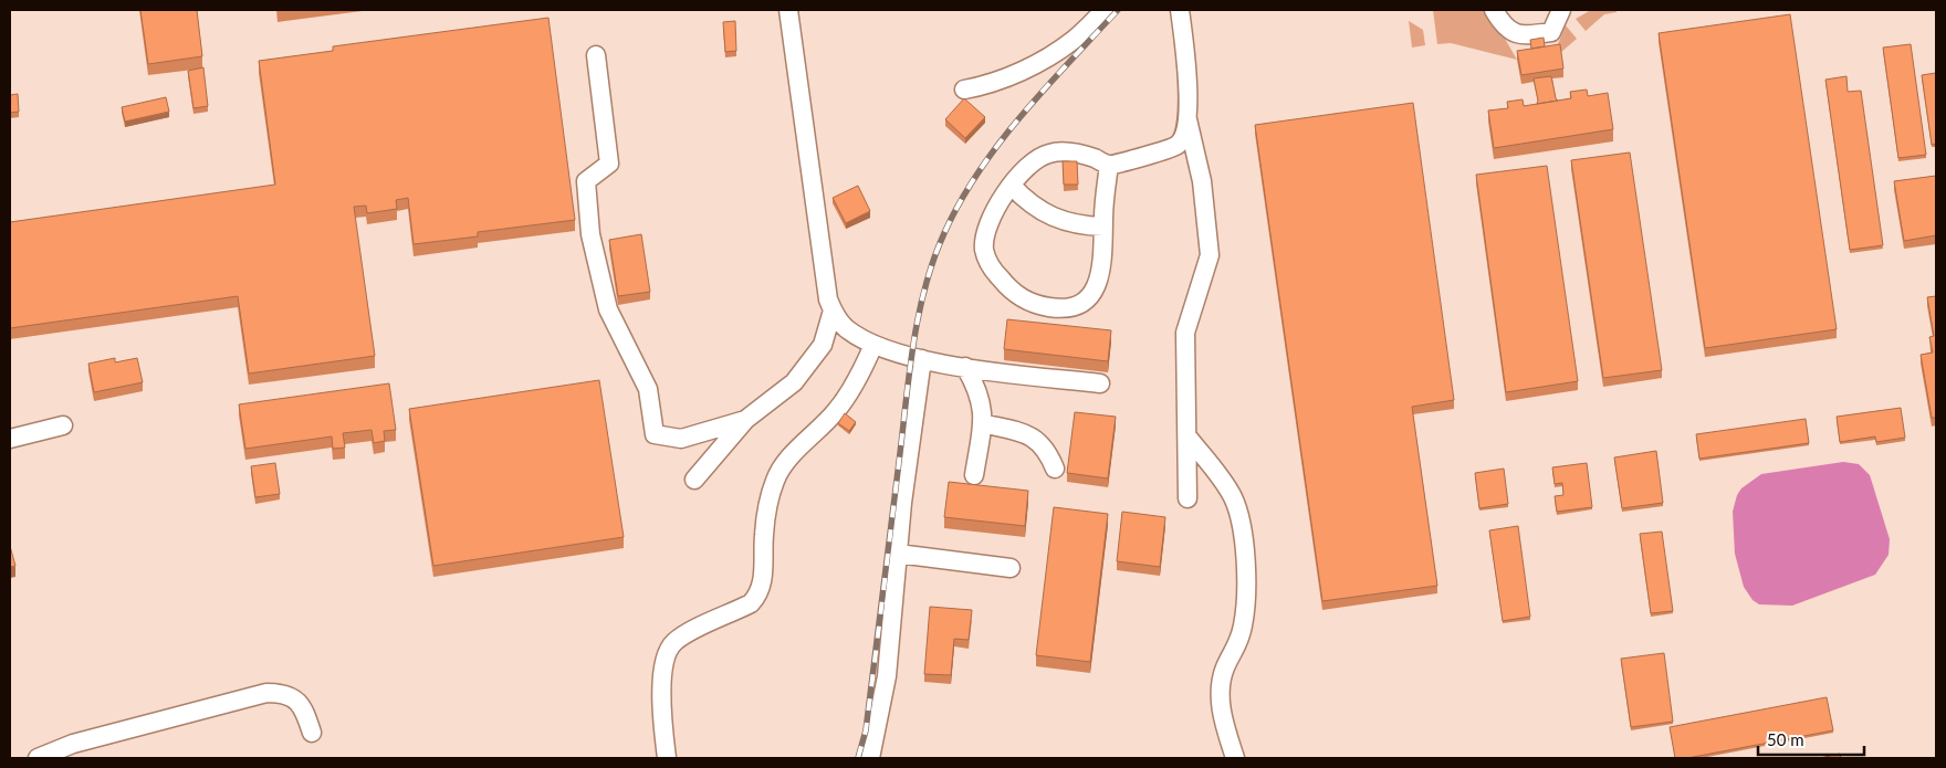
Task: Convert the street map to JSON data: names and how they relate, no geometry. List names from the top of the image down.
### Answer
{
  "scale_bar": "50 m"
}
